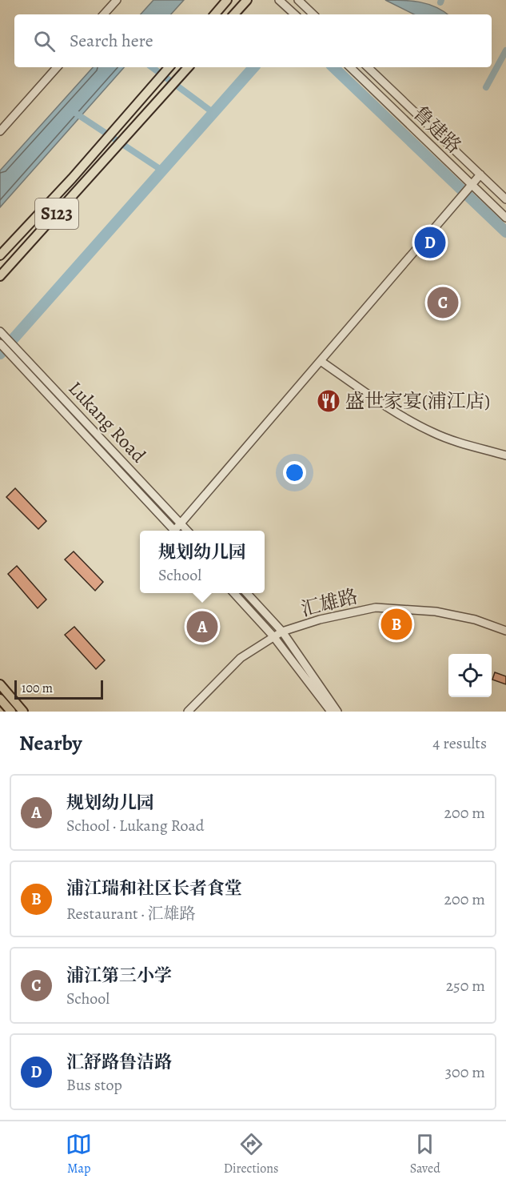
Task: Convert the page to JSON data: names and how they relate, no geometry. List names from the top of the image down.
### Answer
{
  "streets": {
    "main road": ["S123"],
    "street": ["鲁建路", "Lukang Road", "汇雄路"]
  },
  "places": {
    "restaurant": ["盛世家宴(浦江店)"]
  },
  "scale_bar": "100 m",
  "page": {
    "search": "Search here",
    "pins": [
      "D",
      "C",
      "B",
      "A"
    ],
    "popup": ["规划幼儿园", "School"],
    "scale": "100 m",
    "heading": ["Nearby", "4 results"],
    "list": [
      {
        "mark": "A",
        "name": "规划幼儿园",
        "note": "School · Lukang Road",
        "value": "200 m"
      },
      {
        "mark": "B",
        "name": "浦江瑞和社区长者食堂",
        "note": "Restaurant · 汇雄路",
        "value": "200 m"
      },
      {
        "mark": "C",
        "name": "浦江第三小学",
        "note": "School",
        "value": "250 m"
      },
      {
        "mark": "D",
        "name": "汇舒路鲁洁路",
        "note": "Bus stop",
        "value": "300 m"
      }
    ],
    "nav": ["Map", "Directions", "Saved"]
  }
}
